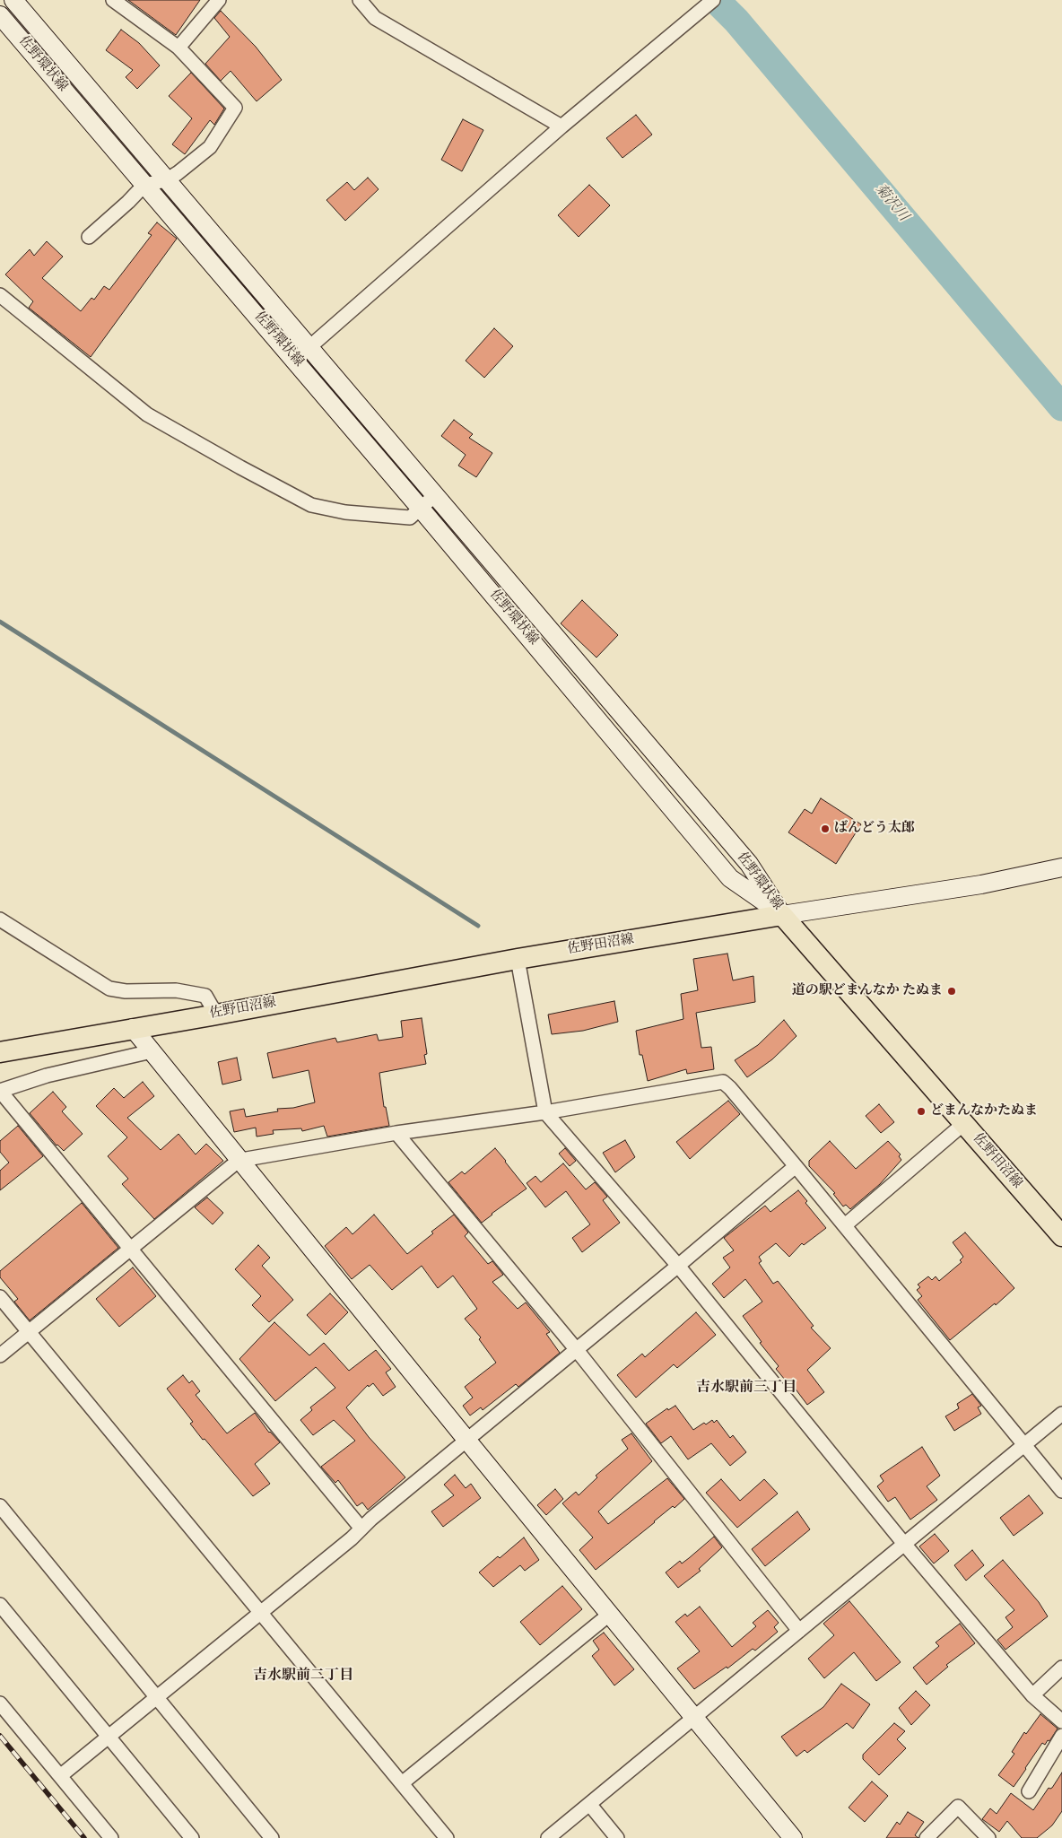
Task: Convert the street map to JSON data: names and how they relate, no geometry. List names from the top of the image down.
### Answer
{
  "streets": {
    "main road": ["佐野環状線", "佐野田沼線"]
  },
  "crossings": [
    ["佐野環状線", "佐野田沼線"]
  ],
  "districts": ["吉水駅前三丁目", "吉水駅前二丁目"],
  "water": ["菊沢川"],
  "places": ["ばんどう太郎", "道の駅どまんなか たぬま", "どまんなかたぬま"]
}
